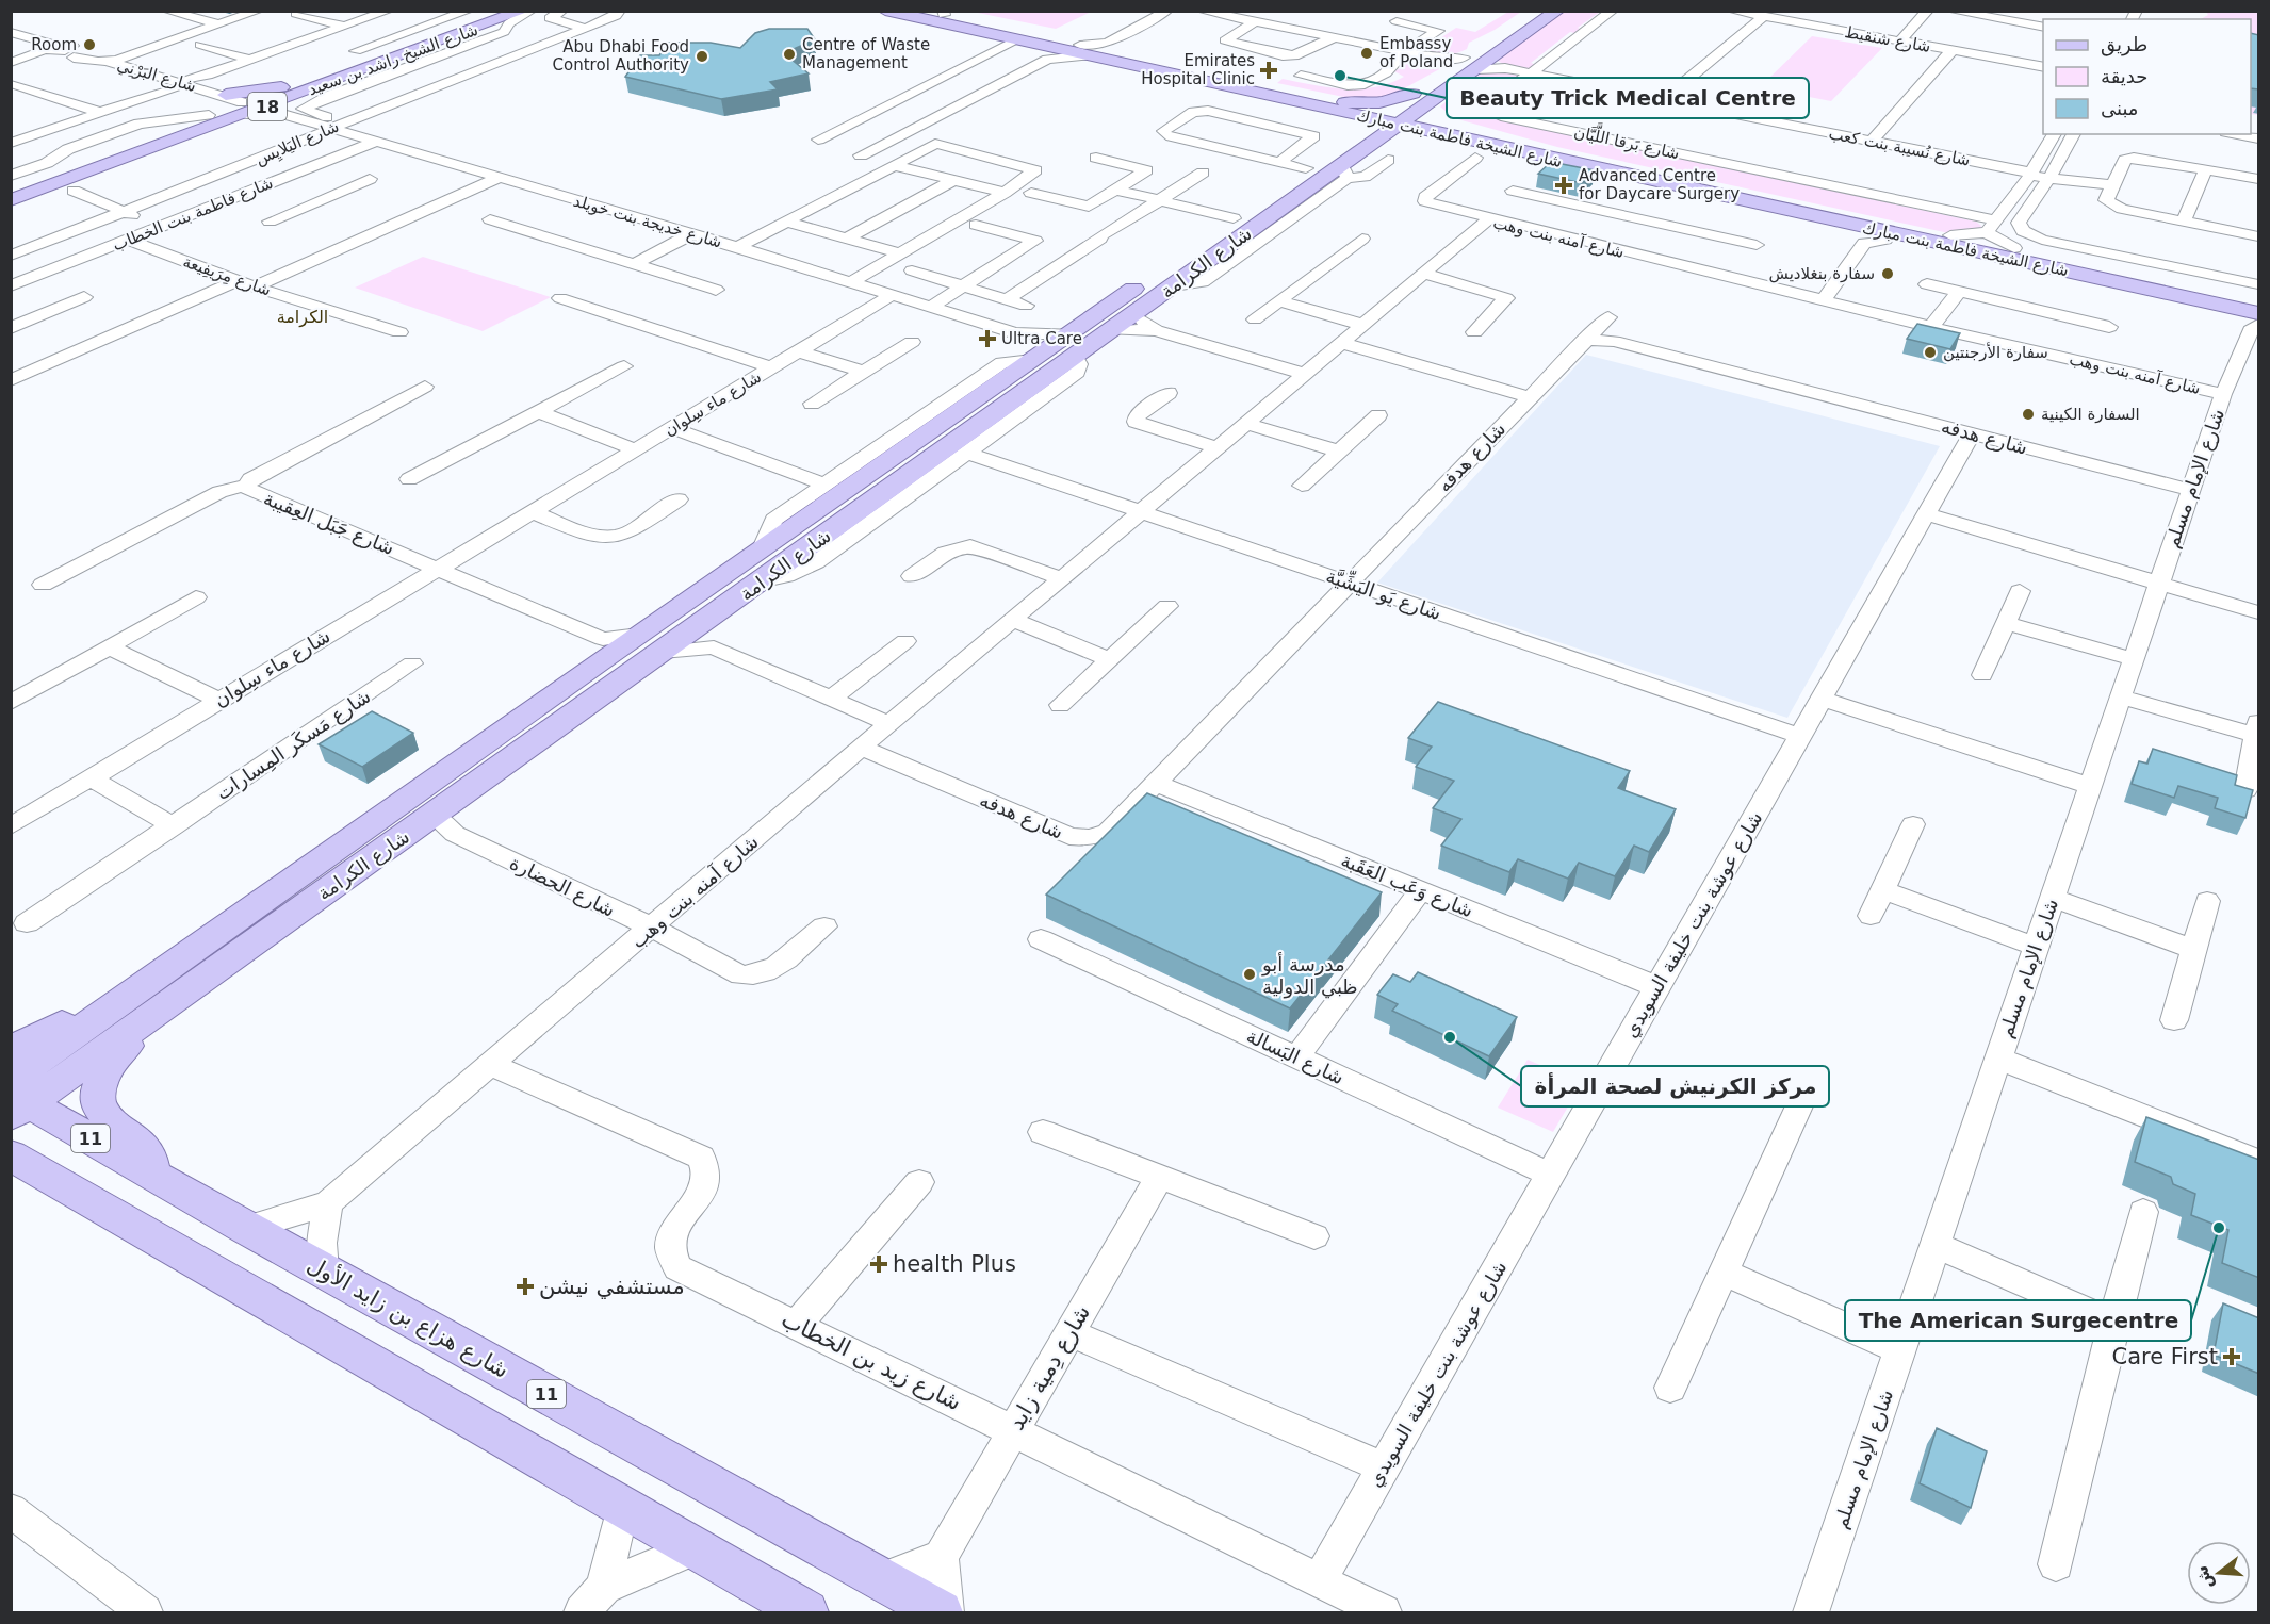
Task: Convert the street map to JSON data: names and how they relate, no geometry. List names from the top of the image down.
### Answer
{
  "streets": {
    "main road": [
      "شارع الشيخ راشد بن سعيد",
      "18",
      "شارع الشيخة فاطمة بنت مبارك",
      "شارع الكرامة",
      "11",
      "شارع هزاع بن زايد الأول"
    ],
    "street": [
      "شارع شنقيط",
      "شارع البَرْنِي",
      "شارع اليَلايِس",
      "شارع بَرقا اللَّيَّان",
      "شارع نُسيبة بنت كعب",
      "شارع فاطمة بنت الخطاب",
      "شارع خديجة بنت خويلد",
      "شارع آمنه بنت وهب",
      "شارع مِرَيفِيعة",
      "شارع ماء سِلوان",
      "شارع هدفه",
      "شارع الإمام مسلم",
      "شارع جَبَل العِقيبة",
      "شارع يَو اليَشِّيَّة",
      "شارع مَسكَر المِسارات",
      "شارع وَعَب العَقَبة",
      "شارع الحضارة",
      "شارع عوشة بنت خليفة السويدي",
      "شارع البَسالة",
      "شارع زيد بن الخطاب",
      "شارع دِمية زايد"
    ]
  },
  "crossings": [
    ["شارع الشيخ راشد بن سعيد", "شارع البَرْنِي"],
    ["شارع الشيخ راشد بن سعيد", "شارع خديجة بنت خويلد"],
    ["شارع الشيخة فاطمة بنت مبارك", "شارع الكرامة"],
    ["شارع الشيخة فاطمة بنت مبارك", "شارع الإمام مسلم"],
    ["شارع اليَلايِس", "شارع خديجة بنت خويلد"],
    ["شارع بَرقا اللَّيَّان", "شارع نُسيبة بنت كعب"],
    ["شارع نُسيبة بنت كعب", "شارع الكرامة"],
    ["شارع فاطمة بنت الخطاب", "شارع خديجة بنت خويلد"],
    ["شارع فاطمة بنت الخطاب", "شارع مِرَيفِيعة"],
    ["شارع خديجة بنت خويلد", "شارع الكرامة"],
    ["شارع خديجة بنت خويلد", "شارع ماء سِلوان"],
    ["شارع آمنه بنت وهب", "شارع هدفه"],
    ["شارع آمنه بنت وهب", "شارع الإمام مسلم"],
    ["شارع آمنه بنت وهب", "شارع يَو اليَشِّيَّة"],
    ["شارع آمنه بنت وهب", "شارع الحضارة"],
    ["شارع آمنه بنت وهب", "شارع هزاع بن زايد الأول"],
    ["شارع آمنه بنت وهب", "شارع زيد بن الخطاب"],
    ["شارع الكرامة", "شارع جَبَل العِقيبة"],
    ["شارع الكرامة", "شارع الحضارة"],
    ["شارع الكرامة", "شارع هزاع بن زايد الأول"],
    ["شارع ماء سِلوان", "شارع جَبَل العِقيبة"],
    ["شارع هدفه", "شارع الإمام مسلم"],
    ["شارع هدفه", "شارع يَو اليَشِّيَّة"],
    ["شارع هدفه", "شارع وَعَب العَقَبة"],
    ["شارع هدفه", "شارع عوشة بنت خليفة السويدي"],
    ["شارع يَو اليَشِّيَّة", "شارع عوشة بنت خليفة السويدي"],
    ["شارع وَعَب العَقَبة", "شارع عوشة بنت خليفة السويدي"],
    ["شارع عوشة بنت خليفة السويدي", "شارع البَسالة"],
    ["شارع عوشة بنت خليفة السويدي", "شارع زيد بن الخطاب"],
    ["شارع زيد بن الخطاب", "شارع دِمية زايد"]
  ],
  "districts": ["الكرامة"],
  "places": {
    "other": [
      "Room",
      "Embassy of Poland",
      "Centre of Waste Management",
      "Abu Dhabi Food Control Authority",
      "Beauty Trick Medical Centre",
      "سفارة بنغلاديش",
      "سفارة الأرجنتين",
      "السفارة الكينية",
      "مدرسة أبو ظبي الدولية",
      "مركز الكرنيش لصحة المرأة",
      "The American Surgecentre"
    ],
    "health": [
      "Emirates Hospital Clinic",
      "Advanced Centre for Daycare Surgery",
      "Ultra Care",
      "health Plus",
      "مستشفي نيشن",
      "Care First"
    ]
  },
  "legend": ["طريق", "حديقة", "مبنى"],
  "north": "left"
}
